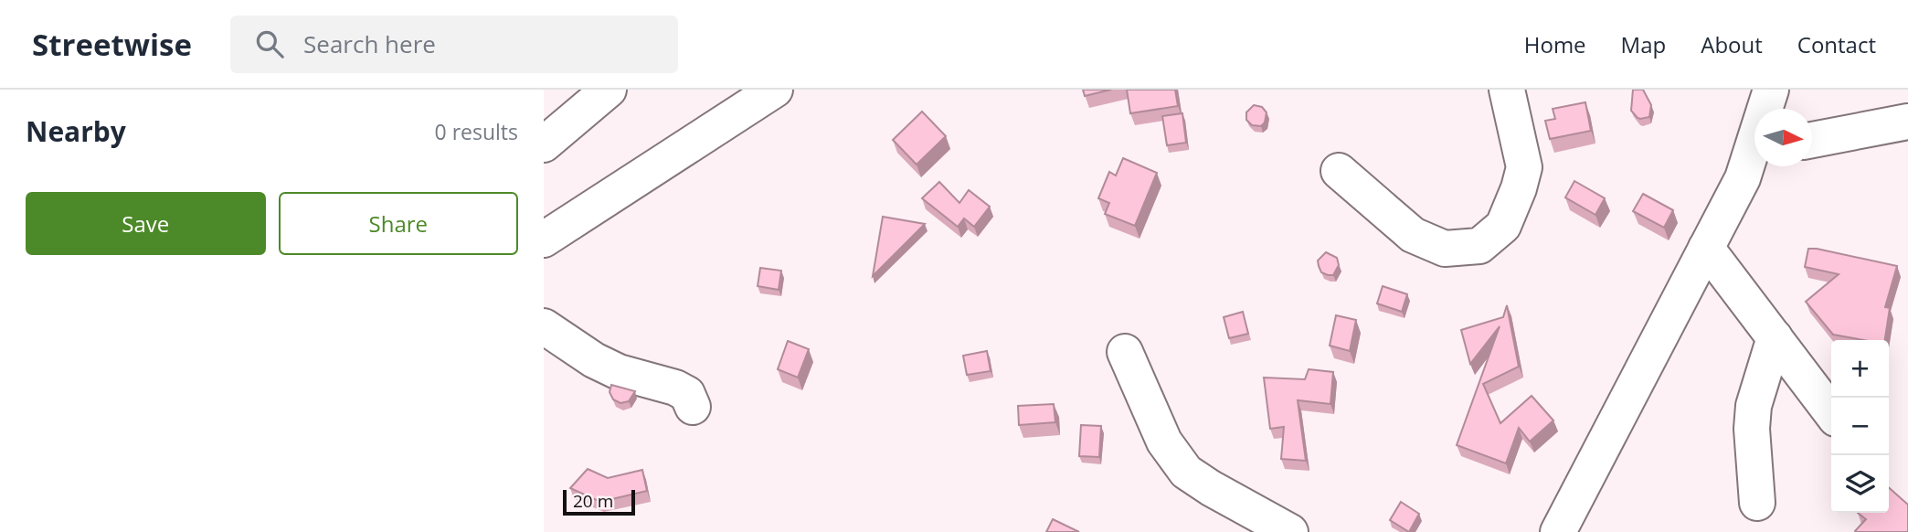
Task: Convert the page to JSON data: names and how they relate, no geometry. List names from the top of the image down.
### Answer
{
  "scale_bar": "20 m",
  "north": "right",
  "page": {
    "header": "Streetwise",
    "search": "Search here",
    "nav": [
      "Home",
      "Map",
      "About",
      "Contact"
    ],
    "heading": ["Nearby", "0 results"],
    "buttons": ["Save", "Share"],
    "map_buttons": ["+", "−"],
    "scale": "20 m"
  }
}
